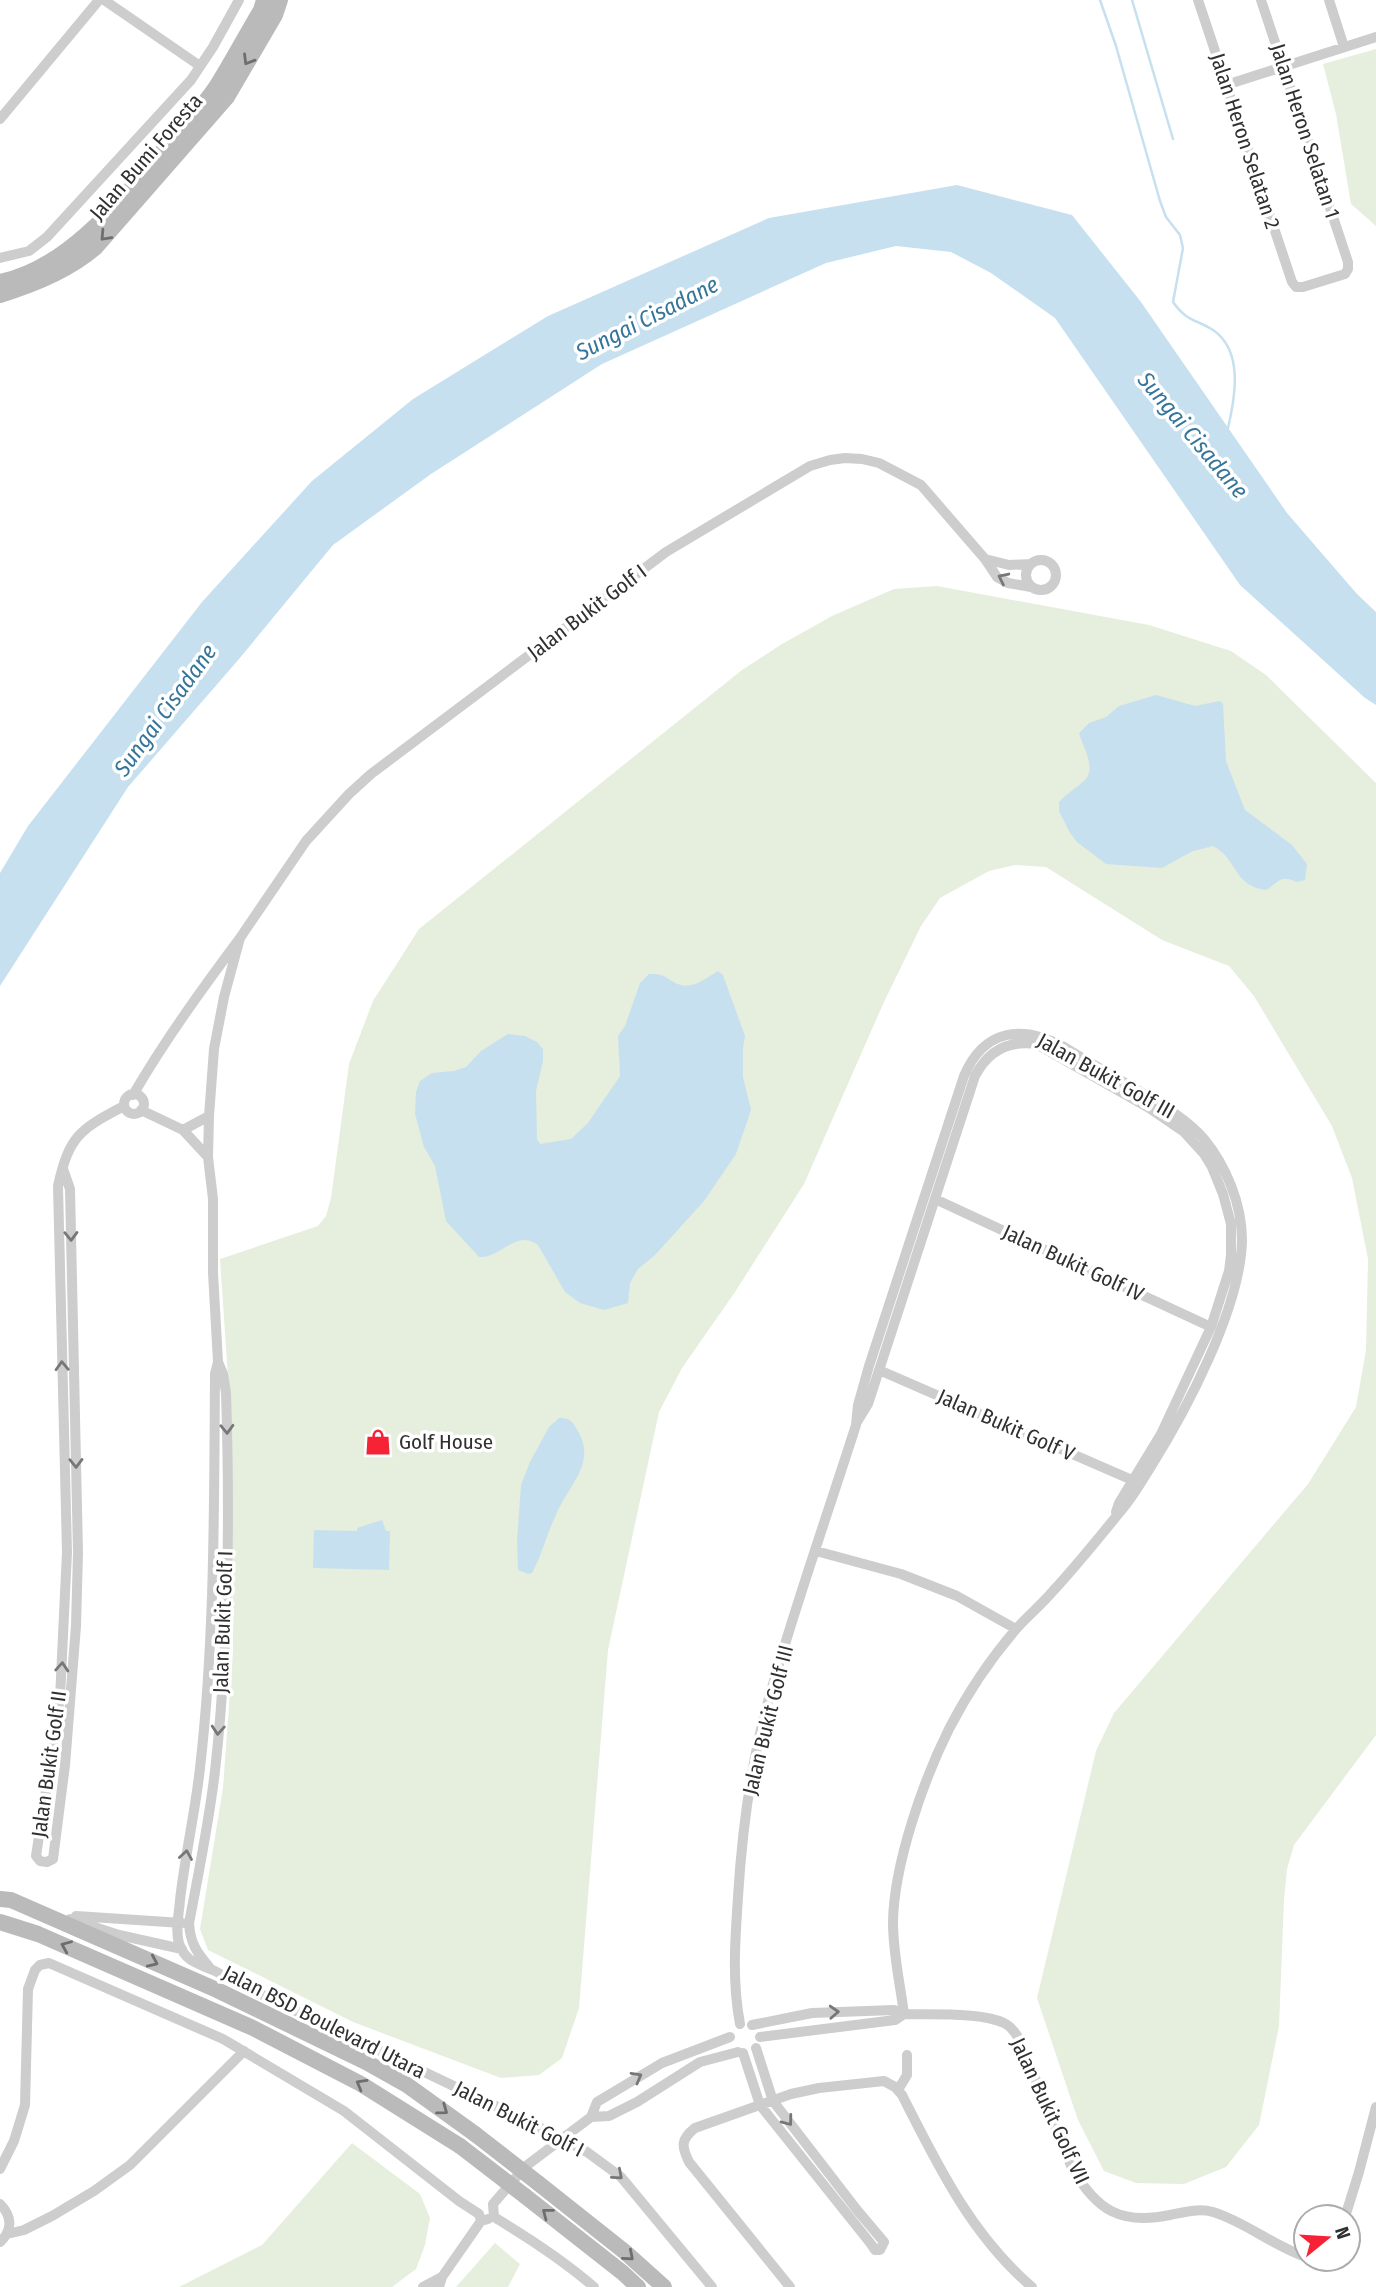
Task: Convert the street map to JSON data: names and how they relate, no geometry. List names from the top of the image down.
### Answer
{
  "streets": {
    "main road": ["Jalan Bumi Foresta", "Jalan BSD Boulevard Utara"],
    "street": [
      "Jalan Heron Selatan 1",
      "Jalan Heron Selatan 2",
      "Jalan Bukit Golf I",
      "Jalan Bukit Golf III",
      "Jalan Bukit Golf IV",
      "Jalan Bukit Golf V",
      "Jalan Bukit Golf II",
      "Jalan Bukit Golf VII"
    ]
  },
  "crossings": [
    ["Jalan Heron Selatan 1", "Jalan Heron Selatan 2"],
    ["Jalan Bukit Golf I", "Jalan Bukit Golf II"],
    ["Jalan Bukit Golf I", "Jalan BSD Boulevard Utara"],
    ["Jalan Bukit Golf III", "Jalan Bukit Golf IV"],
    ["Jalan Bukit Golf III", "Jalan Bukit Golf V"],
    ["Jalan Bukit Golf III", "Jalan Bukit Golf VII"]
  ],
  "water": ["Sungai Cisadane"],
  "places": {
    "shop": ["Golf House"]
  },
  "north": "right"
}
